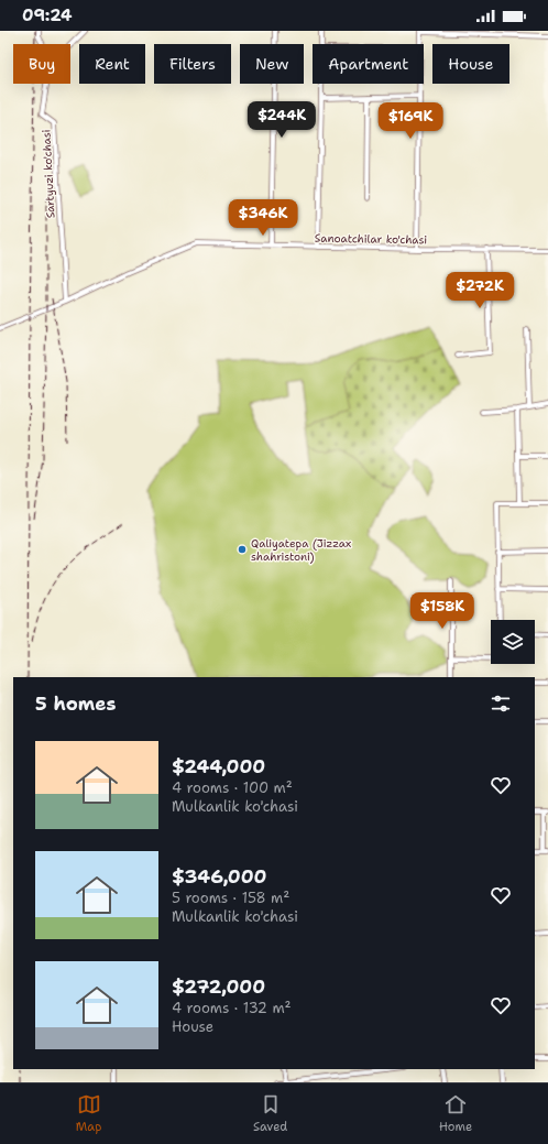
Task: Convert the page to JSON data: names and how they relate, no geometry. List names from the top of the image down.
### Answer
{
  "streets": {
    "street": ["Sartyuzi ko'chasi", "Sanoatchilar ko'chasi"]
  },
  "crossings": [
    ["Sartyuzi ko'chasi", "Sanoatchilar ko'chasi"]
  ],
  "places": ["Qaliyatepa (Jizzax shahristoni)"],
  "page": {
    "status": "09:24",
    "chip": [
      "Buy",
      "Rent",
      "Filters",
      "New",
      "Apartment",
      "House"
    ],
    "price": [
      "$244K",
      "$169K",
      "$346K",
      "$272K",
      "$158K"
    ],
    "heading": "5 homes",
    "list": [
      {
        "name": "$244,000",
        "note": "4 rooms · 100 m² · Mulkanlik ko'chasi"
      },
      {
        "name": "$346,000",
        "note": "5 rooms · 158 m² · Mulkanlik ko'chasi"
      },
      {
        "name": "$272,000",
        "note": "4 rooms · 132 m² · House"
      }
    ],
    "tabs": ["Map", "Saved", "Home"]
  }
}
